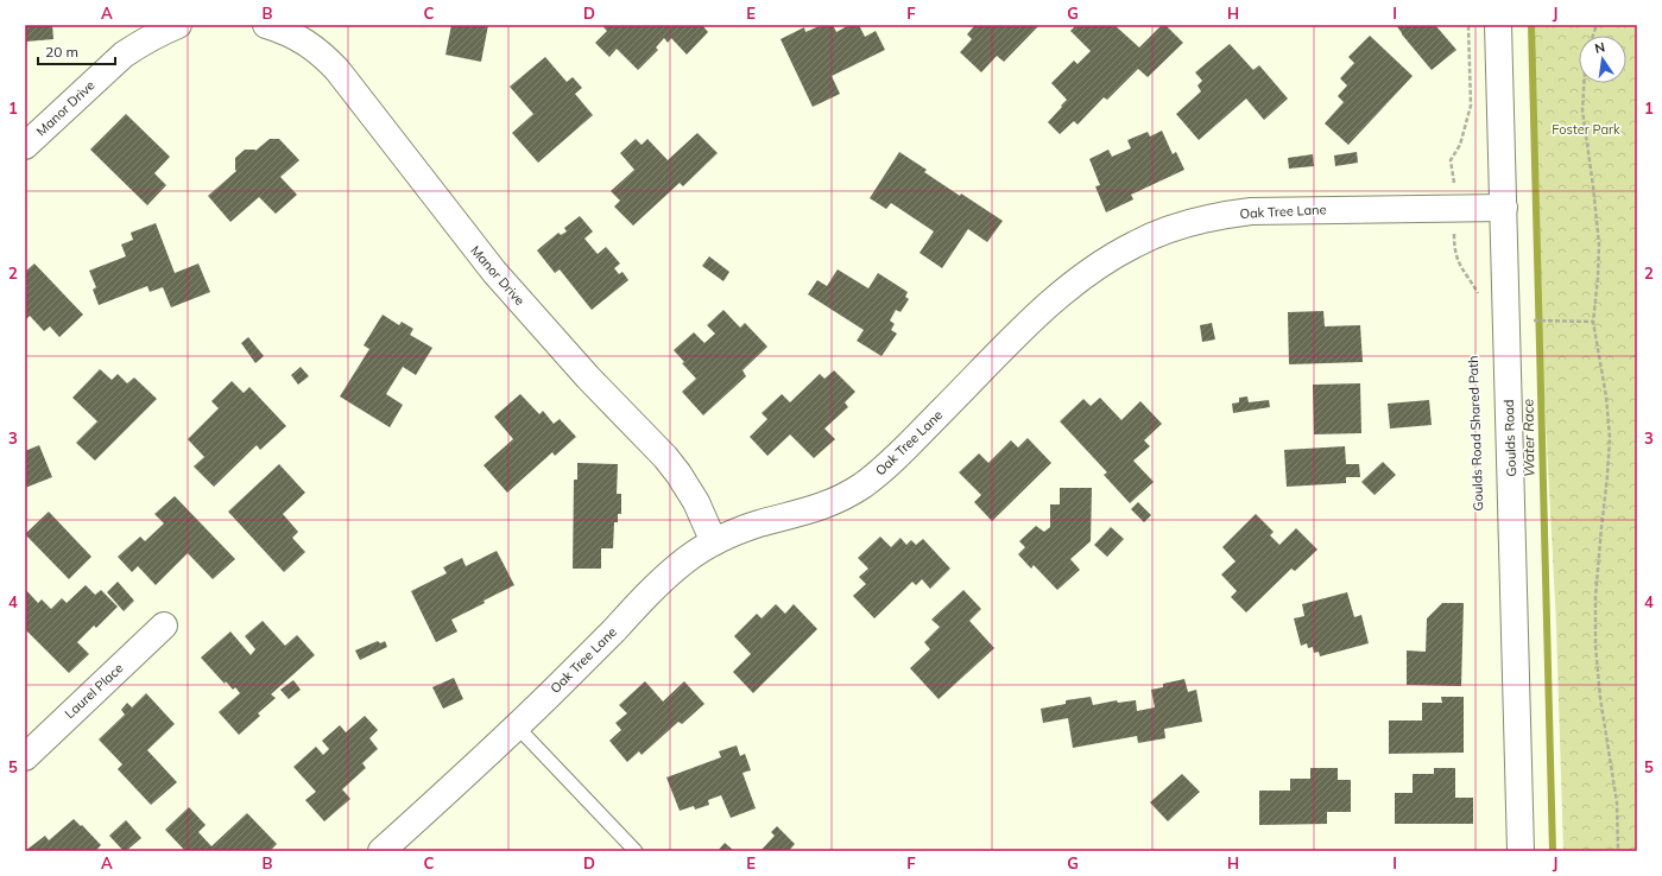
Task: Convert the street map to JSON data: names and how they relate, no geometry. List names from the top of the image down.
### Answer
{
  "streets": {
    "street": [
      "Manor Drive",
      "Oak Tree Lane",
      "Goulds Road",
      "Laurel Place"
    ]
  },
  "crossings": [
    ["Manor Drive", "Oak Tree Lane"],
    ["Oak Tree Lane", "Goulds Road"]
  ],
  "water": ["Water Race"],
  "parks": ["Foster Park"],
  "scale_bar": "20 m",
  "north": "top",
  "grid": {
    "columns": [
      "A",
      "B",
      "C",
      "D",
      "E",
      "F",
      "G",
      "H",
      "I",
      "J"
    ],
    "rows": [
      "1",
      "2",
      "3",
      "4",
      "5"
    ]
  }
}
